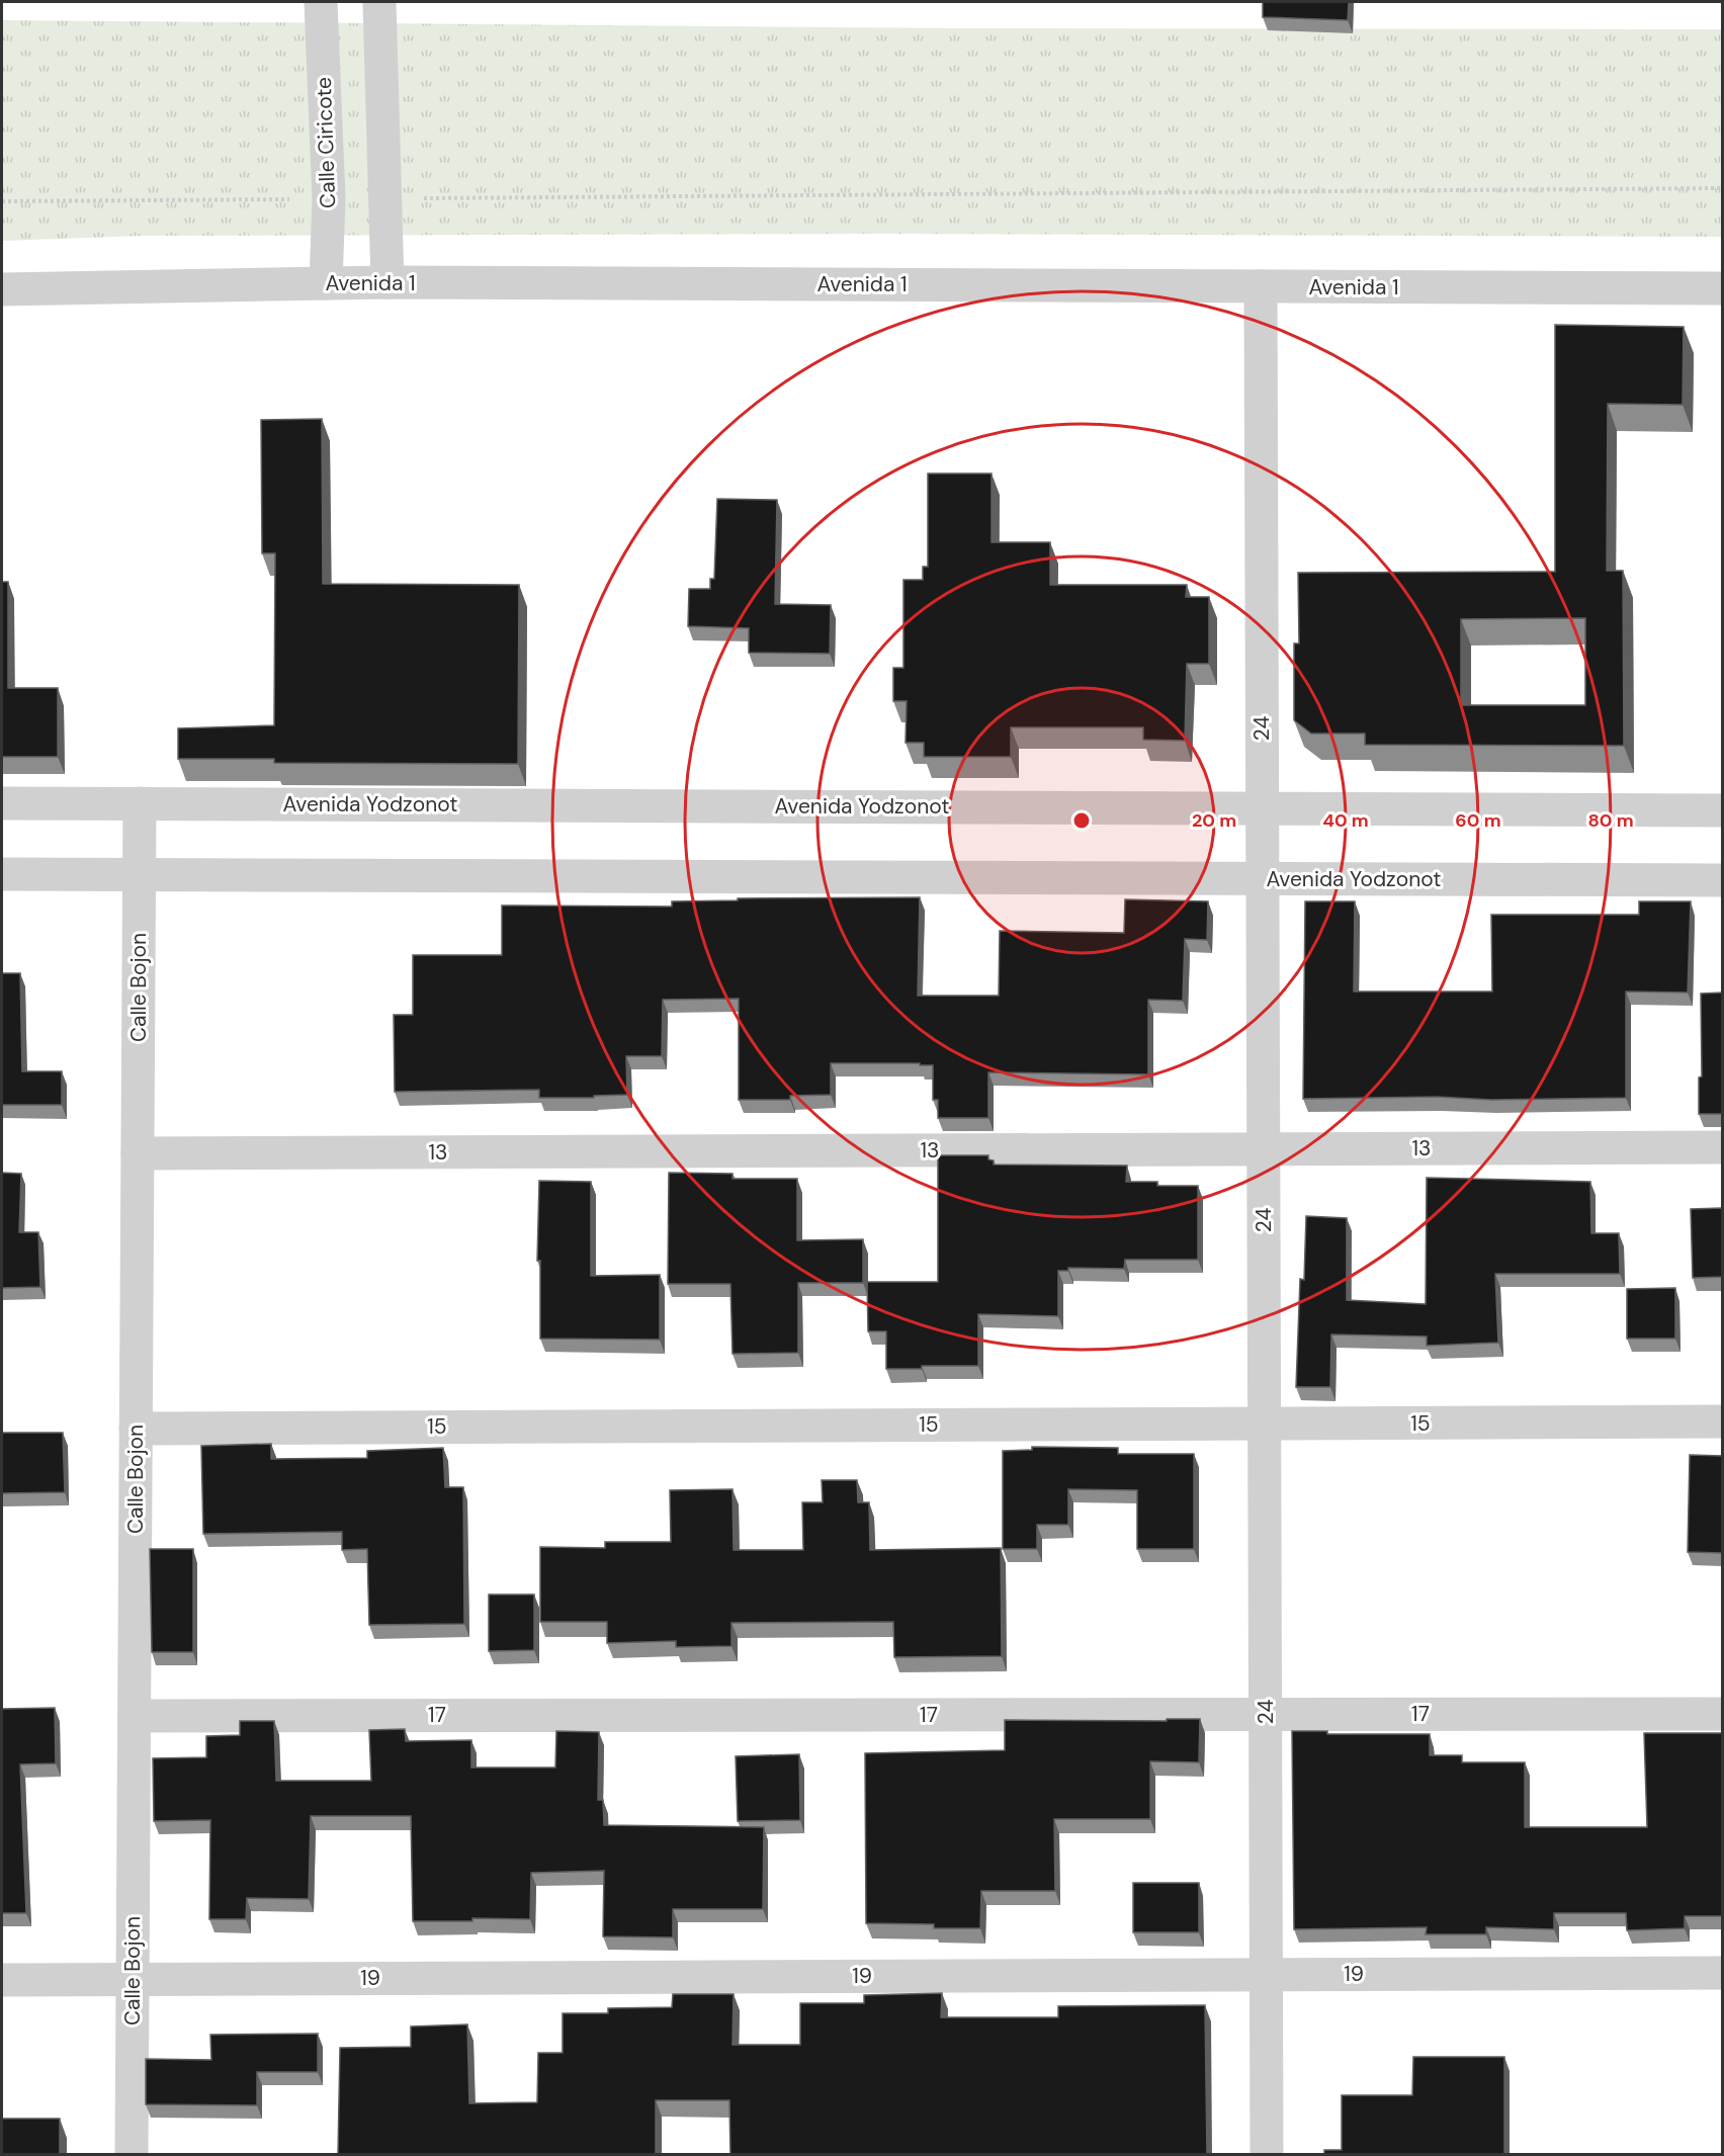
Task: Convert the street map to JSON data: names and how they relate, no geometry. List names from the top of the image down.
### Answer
{
  "streets": {
    "street": [
      "Calle Ciricote",
      "Avenida 1",
      "24",
      "Avenida Yodzonot",
      "Calle Bojon",
      "13",
      "15",
      "17",
      "19"
    ]
  },
  "crossings": [
    ["Calle Ciricote", "Avenida 1"],
    ["Avenida 1", "24"],
    ["24", "Avenida Yodzonot"],
    ["24", "13"],
    ["24", "15"],
    ["24", "17"],
    ["24", "19"],
    ["Avenida Yodzonot", "Calle Bojon"],
    ["Calle Bojon", "13"],
    ["Calle Bojon", "15"],
    ["Calle Bojon", "17"],
    ["Calle Bojon", "19"]
  ],
  "rings": [
    "20 m",
    "40 m",
    "60 m",
    "80 m"
  ]
}
